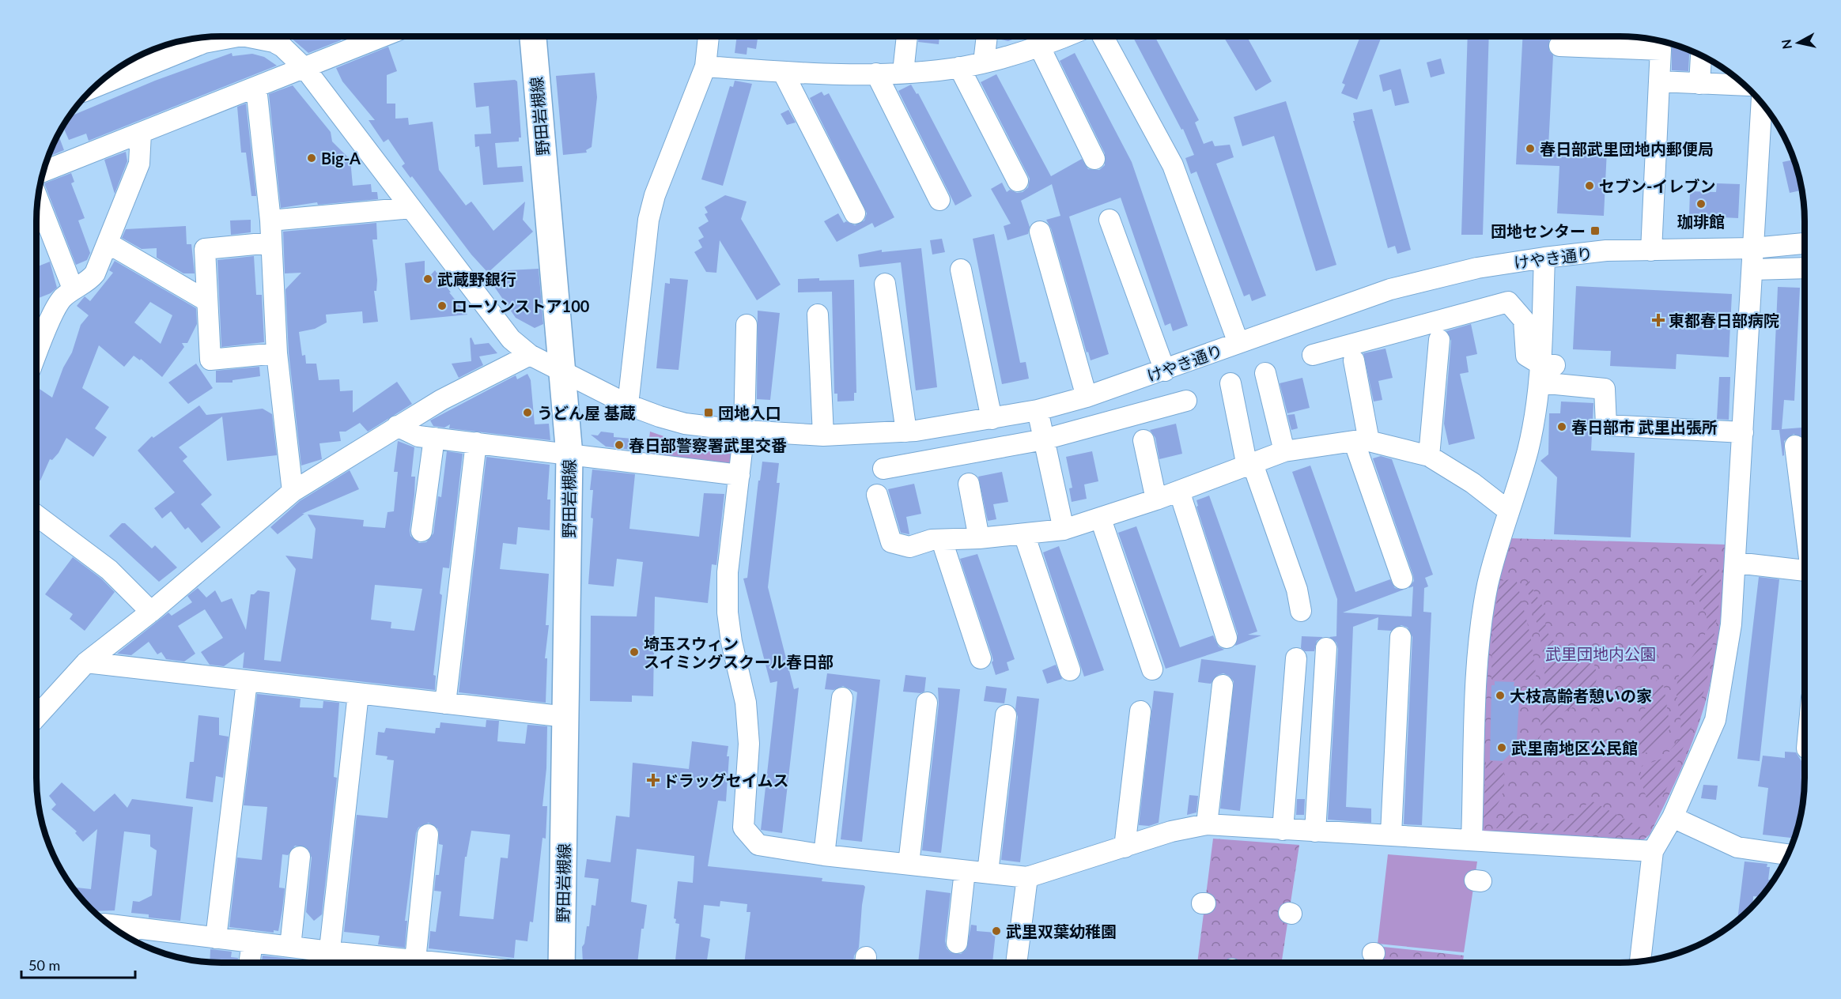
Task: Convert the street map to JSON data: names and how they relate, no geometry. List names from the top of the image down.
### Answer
{
  "streets": {
    "main road": ["野田岩槻線"],
    "street": ["けやき通り"]
  },
  "crossings": [
    ["野田岩槻線", "けやき通り"]
  ],
  "parks": ["武里団地内公園"],
  "places": {
    "other": [
      "春日部武里団地内郵便局",
      "Big-A",
      "セブン-イレブン",
      "珈琲館",
      "武蔵野銀行",
      "ローソンストア100",
      "うどん屋 基蔵",
      "春日部市 武里出張所",
      "春日部警察署武里交番",
      "埼玉スウィン スイミングスクール春日部",
      "大枝高齢者憩いの家",
      "武里南地区公民館",
      "武里双葉幼稚園"
    ],
    "transit": ["団地センター", "団地入口"],
    "health": ["東都春日部病院", "ドラッグセイムス"]
  },
  "scale_bar": "50 m",
  "north": "left"
}
